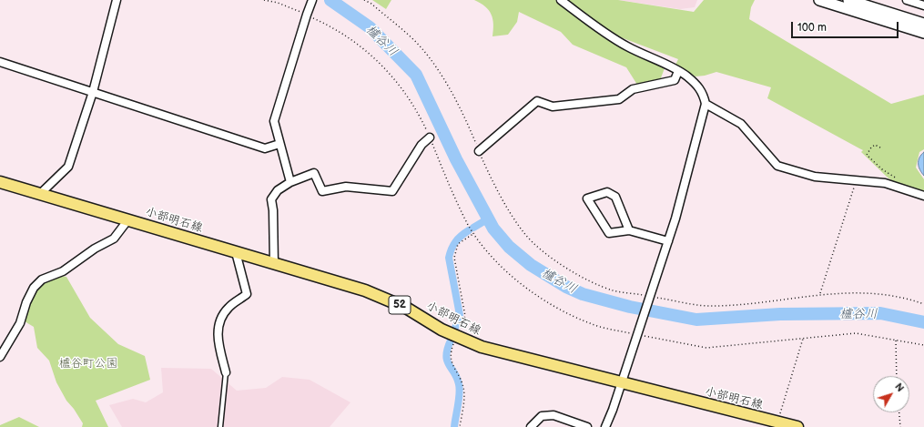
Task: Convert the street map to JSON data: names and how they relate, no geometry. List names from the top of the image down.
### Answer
{
  "streets": {
    "main road": ["小部明石線", "52"]
  },
  "water": ["櫨谷川"],
  "parks": ["櫨谷町公園"],
  "scale_bar": "100 m",
  "north": "top right"
}
